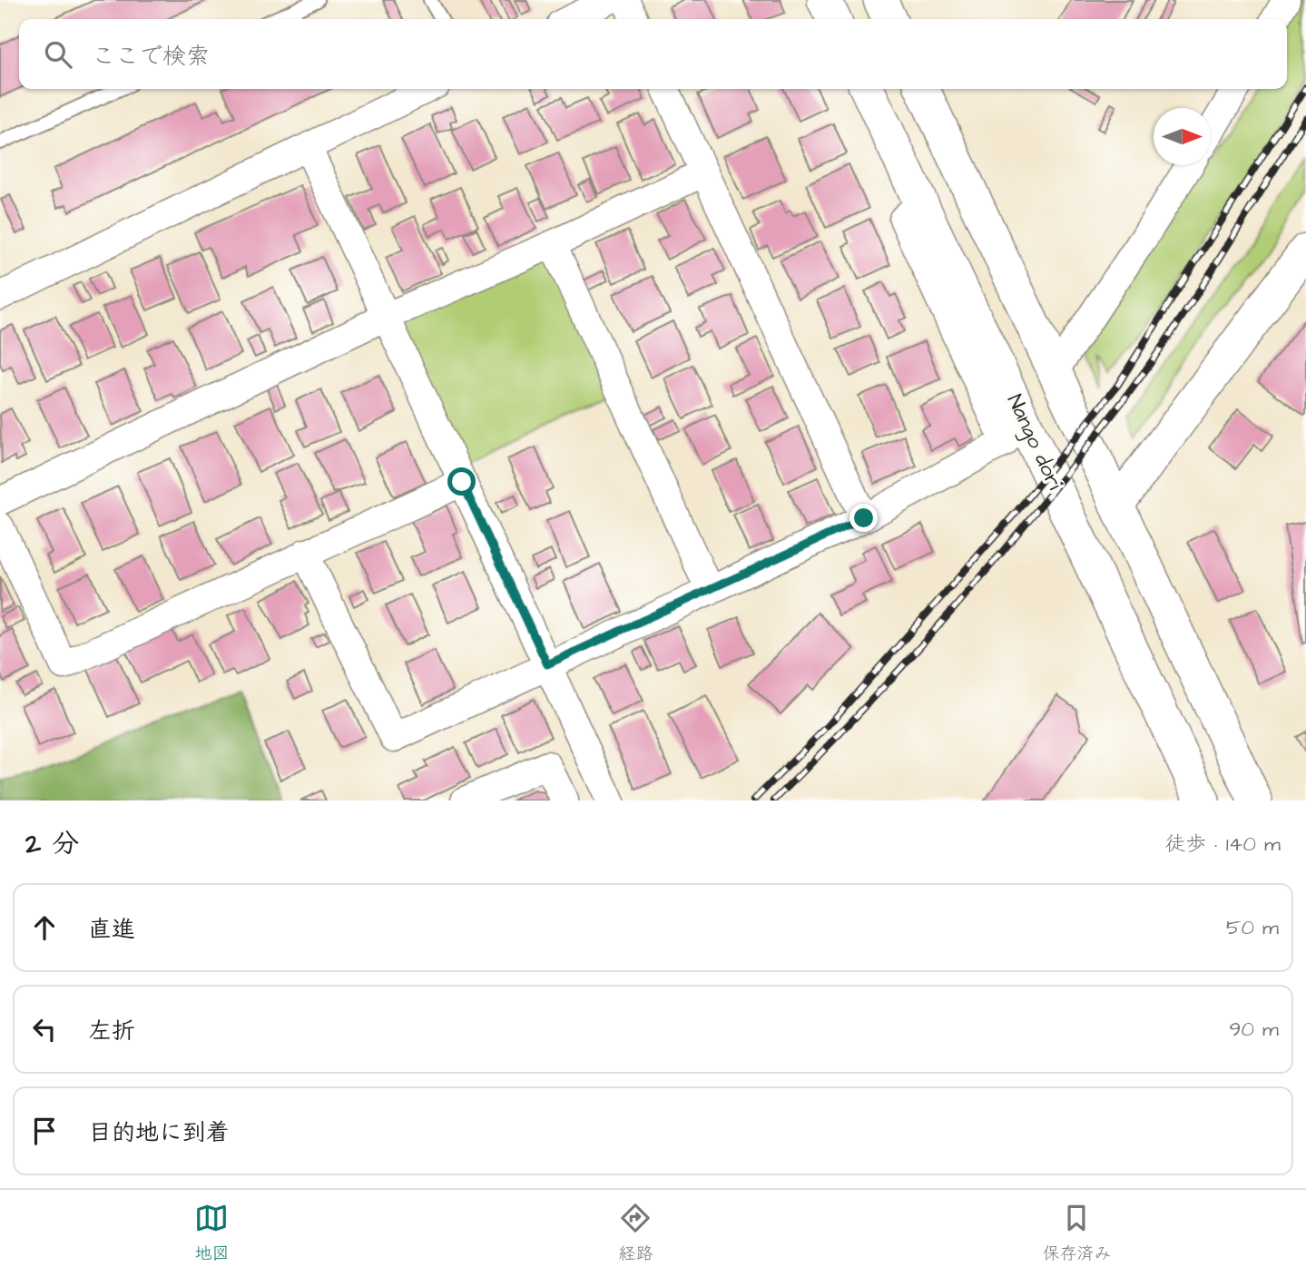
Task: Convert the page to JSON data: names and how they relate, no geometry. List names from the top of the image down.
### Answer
{
  "streets": {
    "street": ["Nango dori"]
  },
  "north": "right",
  "page": {
    "search": "ここで検索",
    "heading": ["2 分", "徒歩 · 140 m"],
    "list": [
      ["直進", "50 m"],
      ["左折", "90 m"],
      "目的地に到着"
    ],
    "nav": ["地図", "経路", "保存済み"]
  }
}
